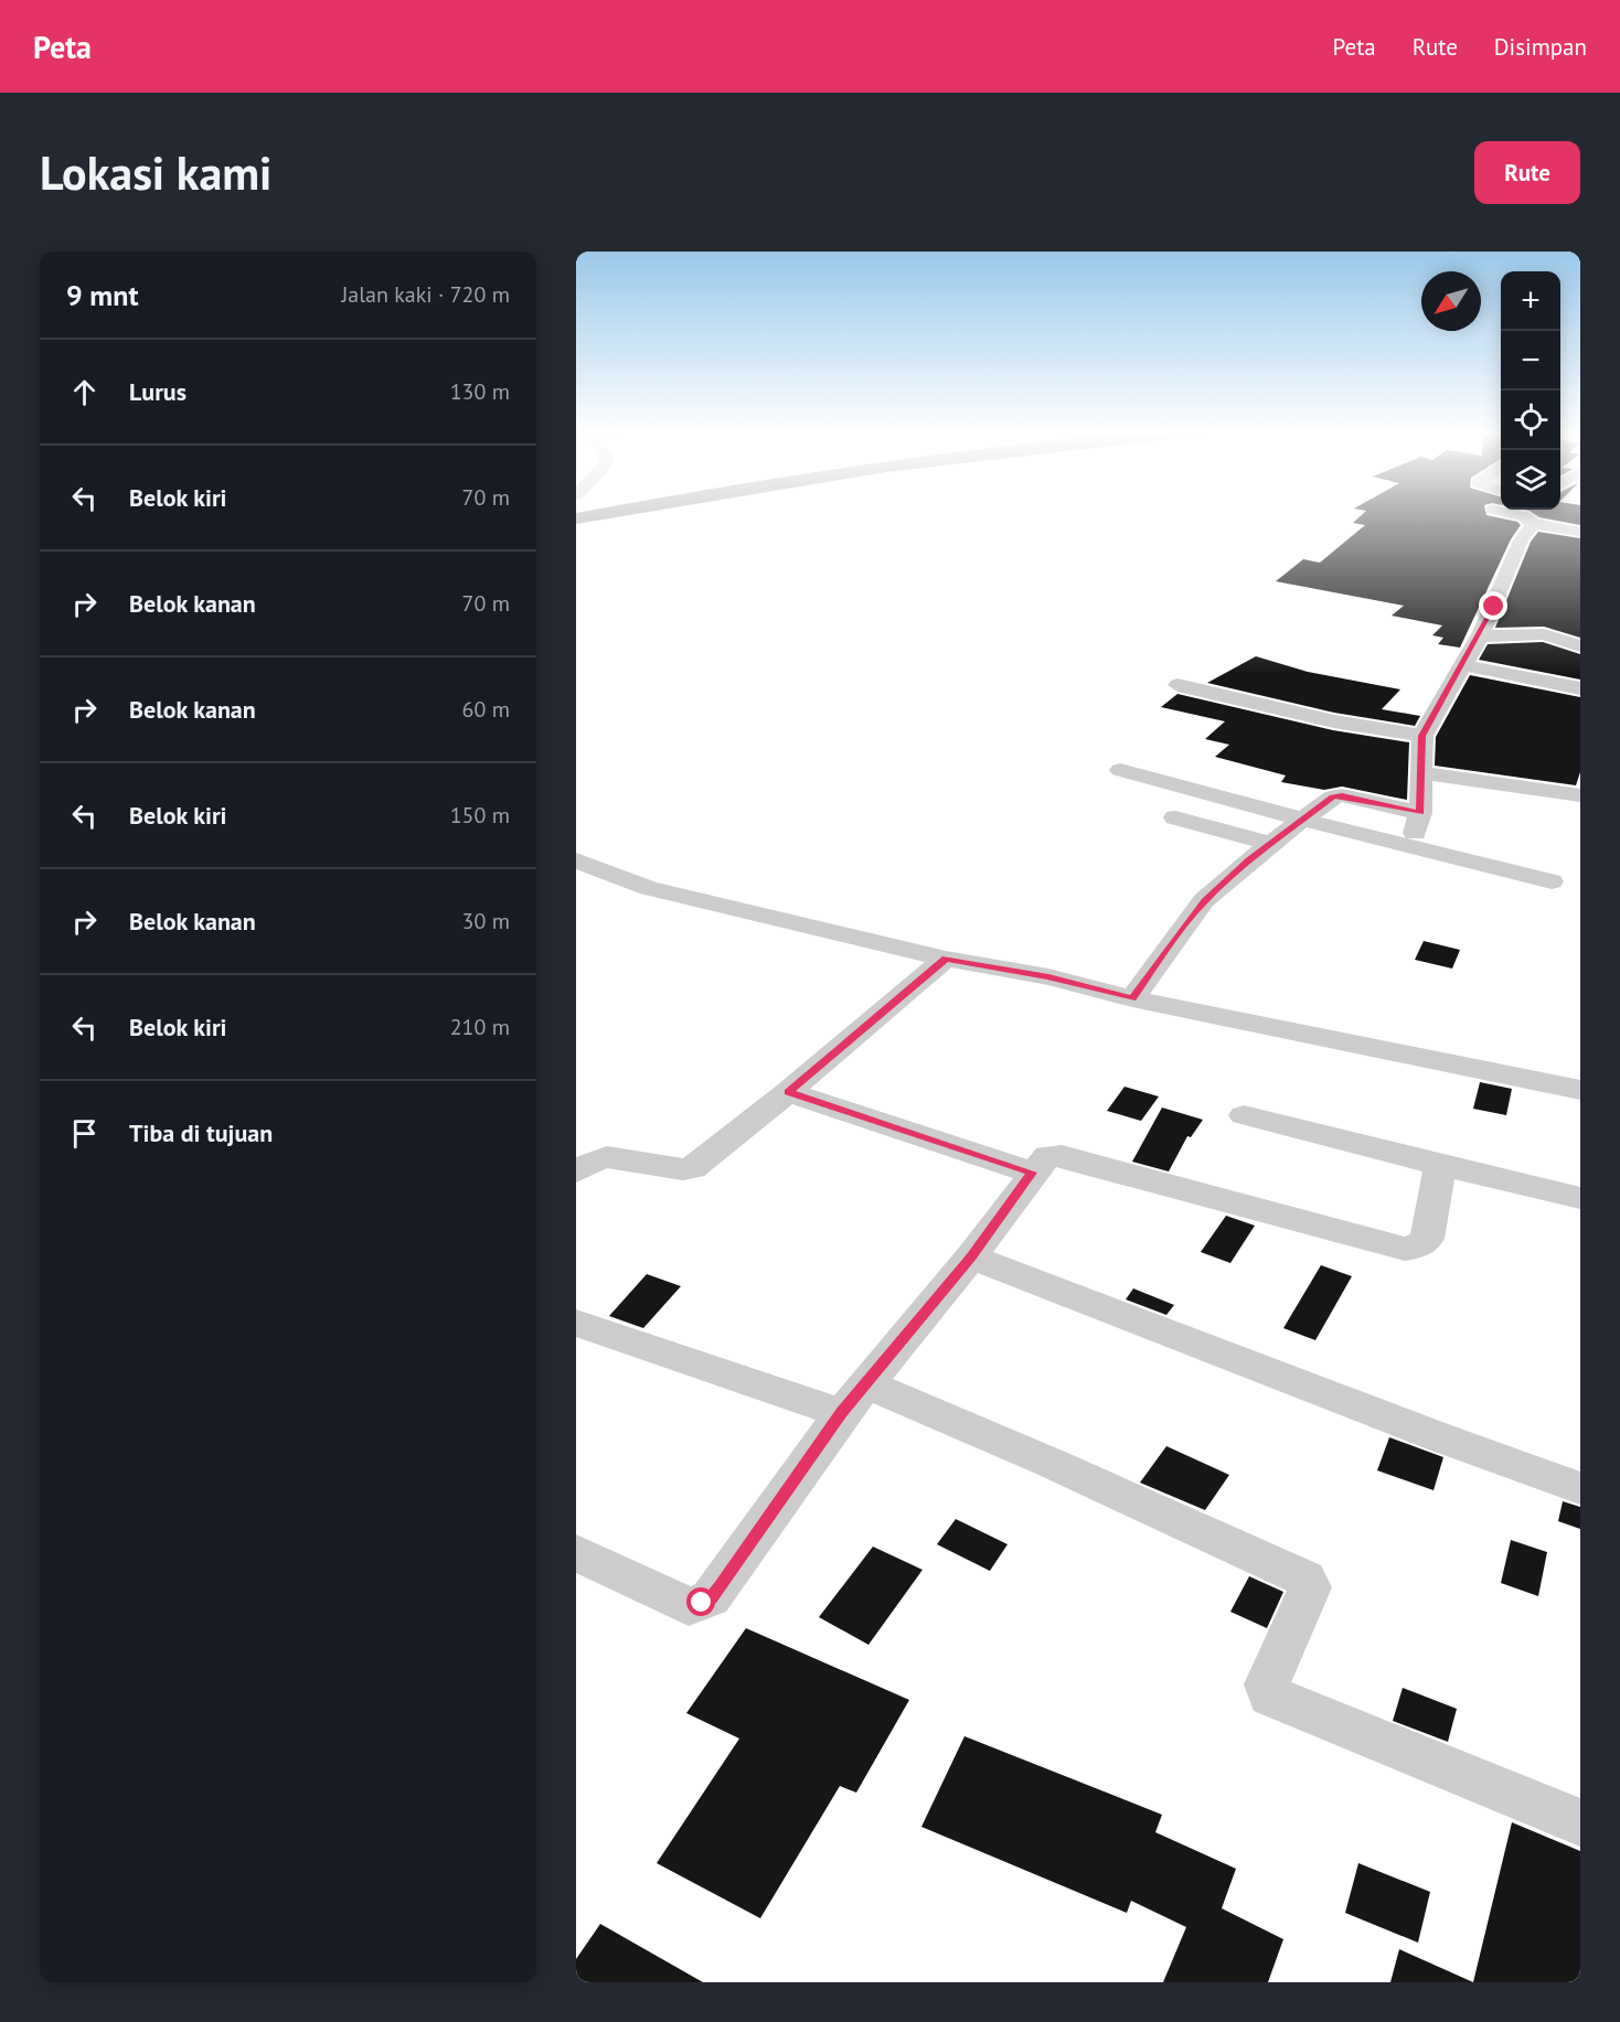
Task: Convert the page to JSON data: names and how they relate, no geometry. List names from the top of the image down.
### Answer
{
  "north": "bottom left",
  "page": {
    "header": "Peta",
    "nav": ["Peta", "Rute", "Disimpan"],
    "buttons": "Rute",
    "title": "Lokasi kami",
    "heading": ["9 mnt", "Jalan kaki · 720 m"],
    "map_buttons": ["+", "−"],
    "list": [
      ["Lurus", "130 m"],
      ["Belok kiri", "70 m"],
      ["Belok kanan", "70 m"],
      ["Belok kanan", "60 m"],
      ["Belok kiri", "150 m"],
      ["Belok kanan", "30 m"],
      ["Belok kiri", "210 m"],
      "Tiba di tujuan"
    ]
  }
}
